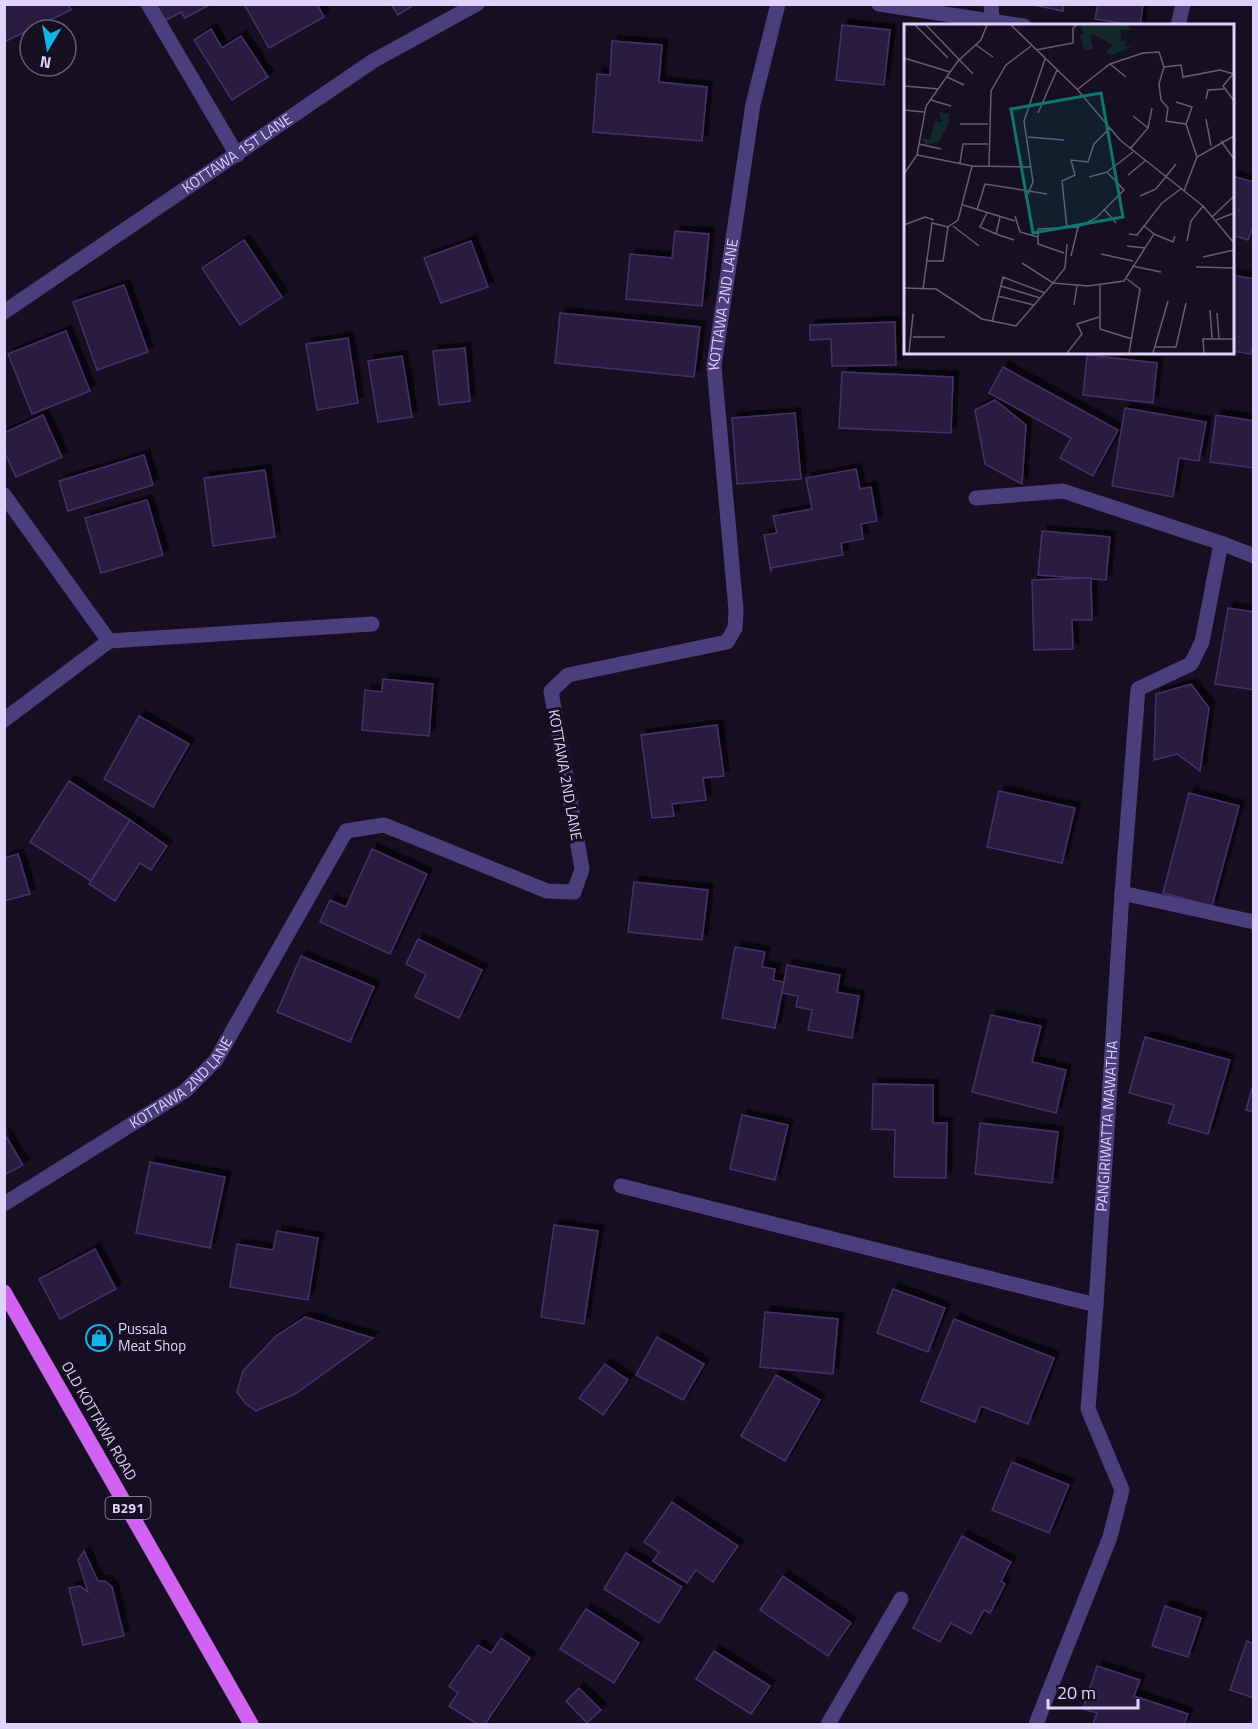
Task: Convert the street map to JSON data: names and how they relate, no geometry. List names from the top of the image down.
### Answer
{
  "streets": {
    "main road": ["OLD KOTTAWA ROAD", "B291"],
    "street": ["KOTTAWA 1ST LANE", "KOTTAWA 2ND LANE", "PANGIRIWATTA MAWATHA"]
  },
  "places": {
    "shop": ["Pussala Meat Shop"]
  },
  "scale_bar": "20 m",
  "north": "bottom"
}
